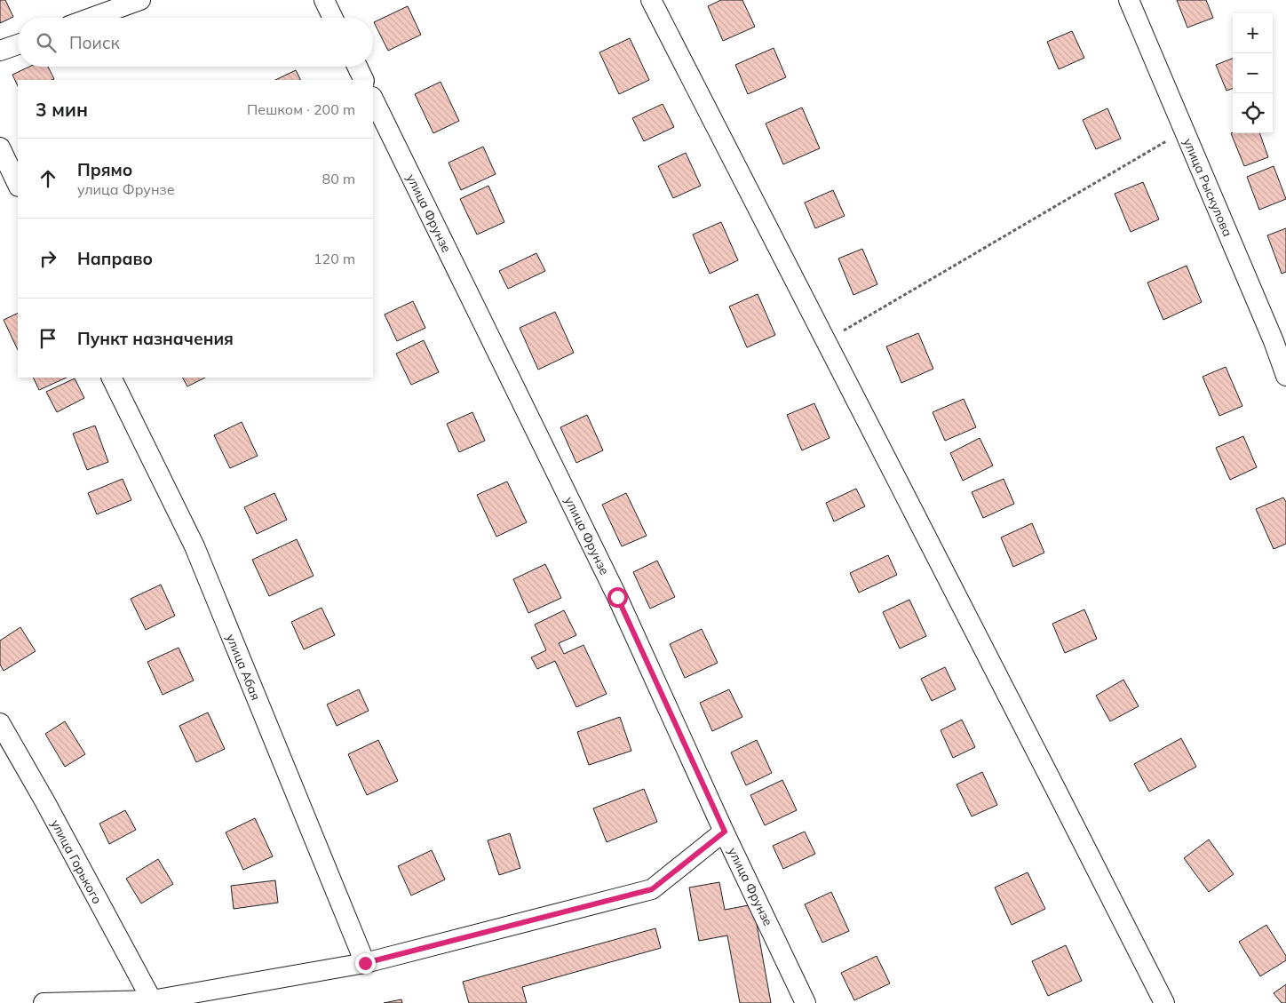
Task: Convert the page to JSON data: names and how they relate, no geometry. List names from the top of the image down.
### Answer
{
  "streets": {
    "street": [
      "улица Рыскулова",
      "улица Фрунзе",
      "улица Абая",
      "улица Горького"
    ]
  },
  "page": {
    "map_buttons": ["+", "−"],
    "search": "Поиск",
    "heading": ["3 мин", "Пешком · 200 m"],
    "list": [
      ["Прямо", "улица Фрунзе", "80 m"],
      ["Направо", "120 m"],
      "Пункт назначения"
    ]
  }
}
